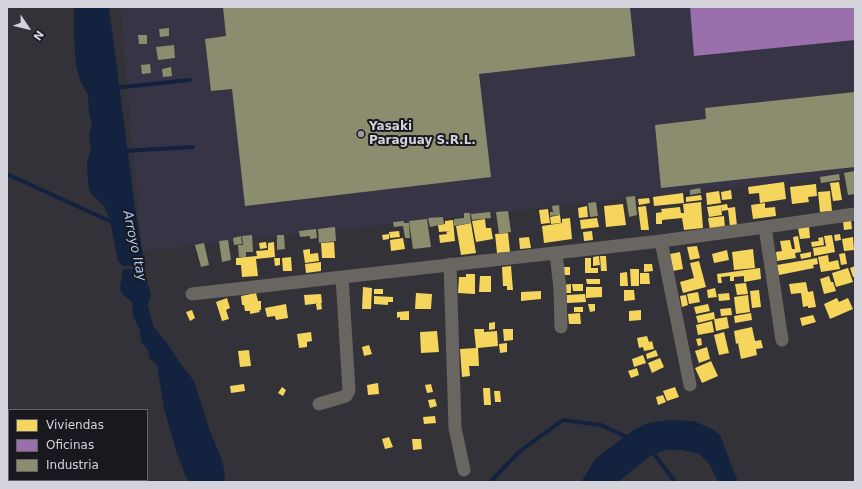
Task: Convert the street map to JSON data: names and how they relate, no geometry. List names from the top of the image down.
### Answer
{
  "water": ["Arroyo Itay"],
  "places": ["Yasaki Paraguay S.R.L."],
  "legend": ["Viviendas", "Oficinas", "Industria"],
  "north": "bottom right"
}
